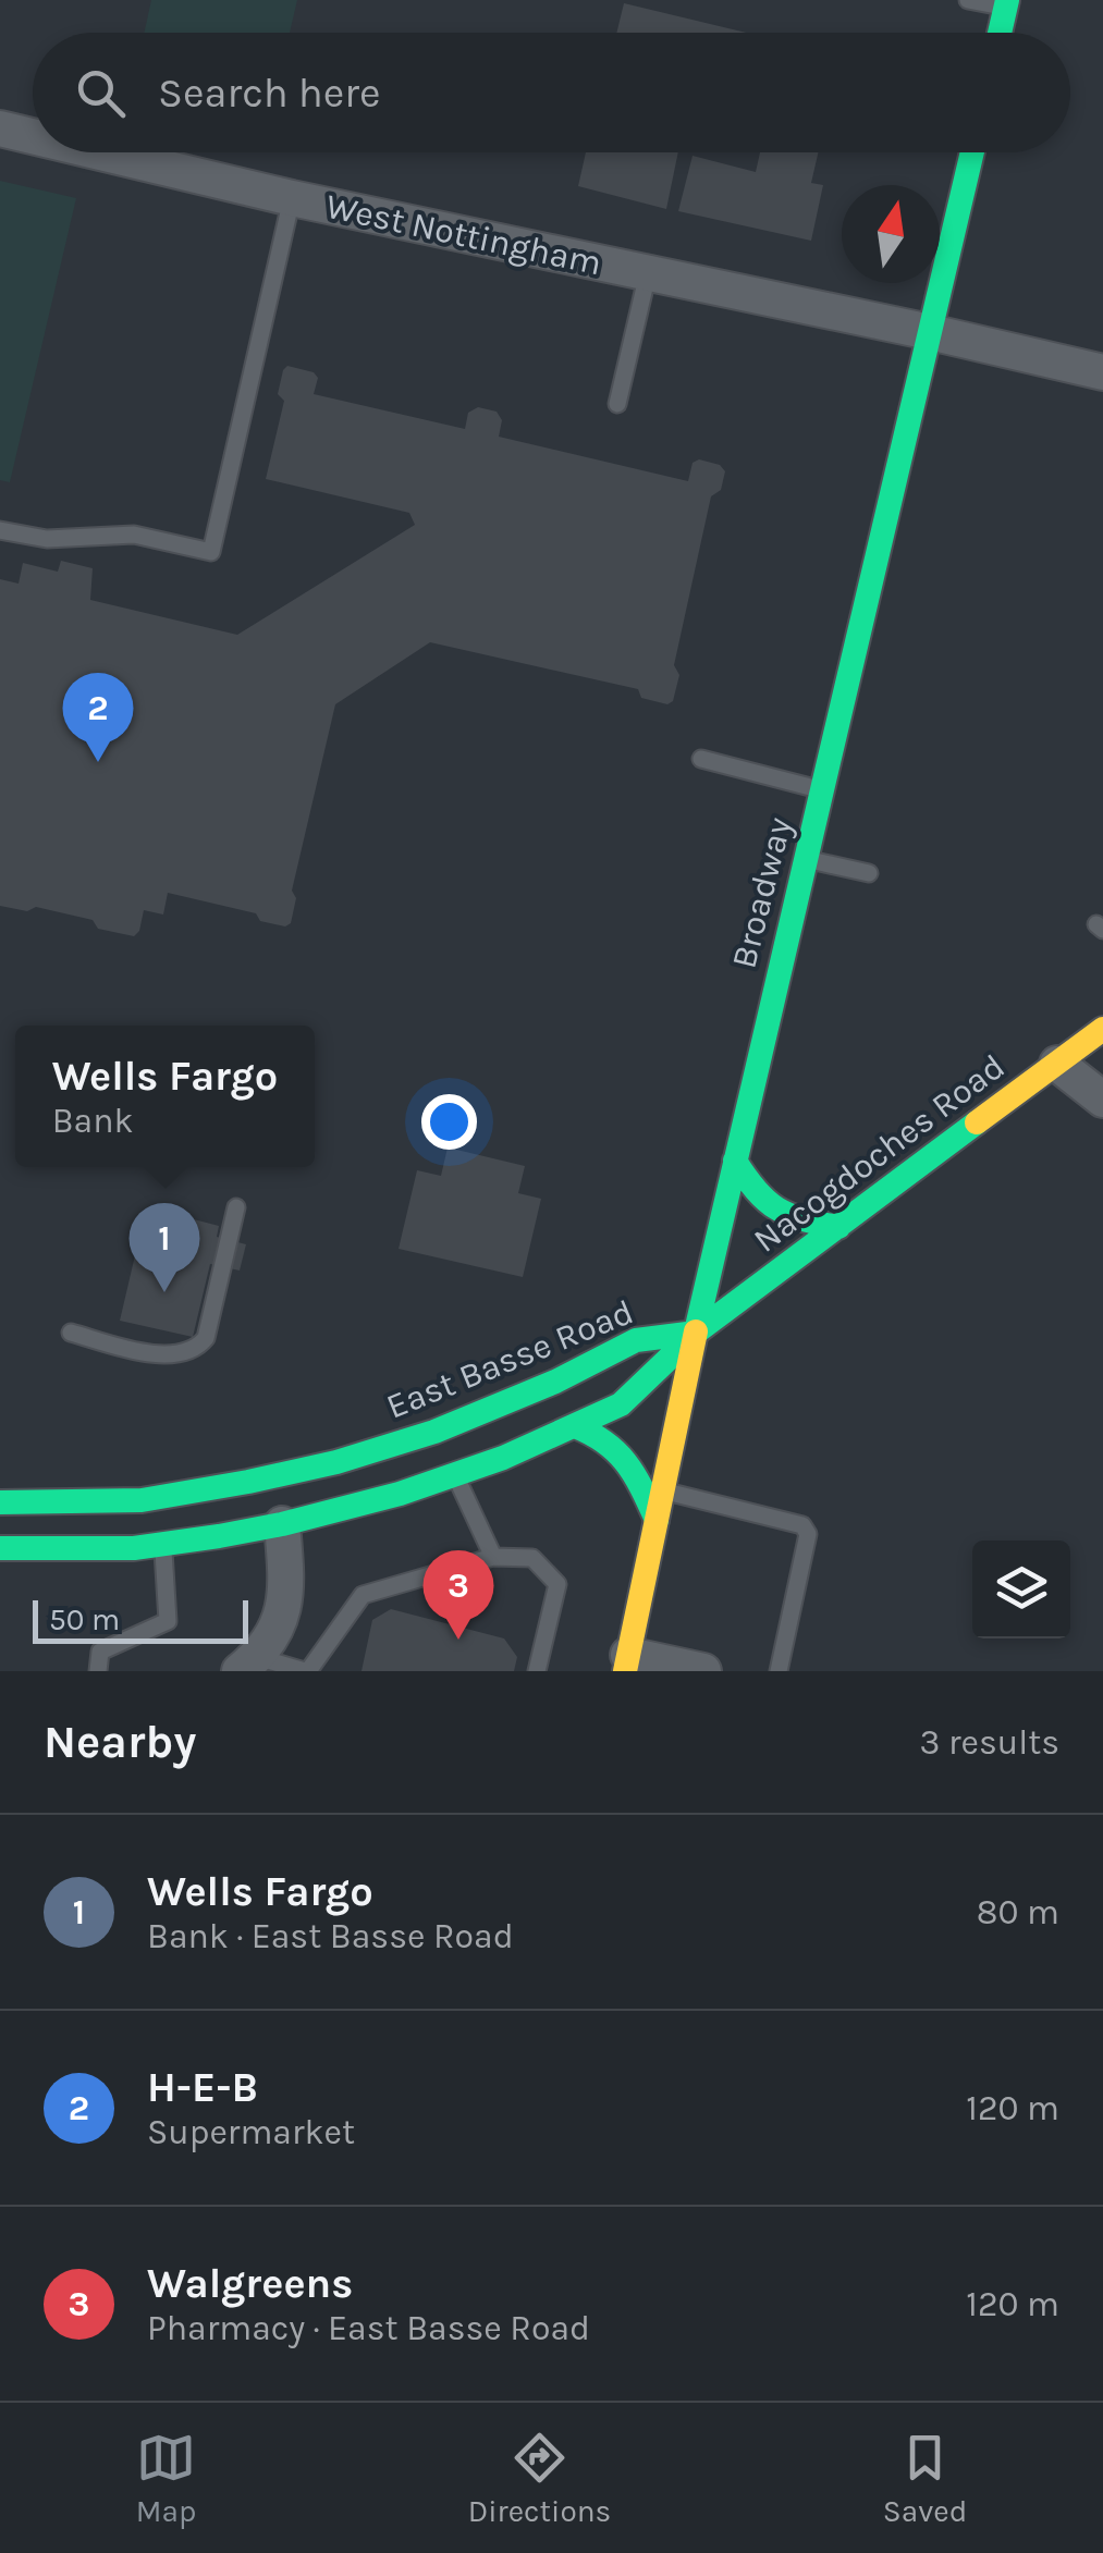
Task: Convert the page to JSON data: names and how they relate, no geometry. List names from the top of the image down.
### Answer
{
  "streets": {
    "main road": ["Broadway", "Nacogdoches Road", "East Basse Road"],
    "street": ["West Nottingham"]
  },
  "crossings": [
    ["West Nottingham", "Broadway"],
    ["Broadway", "Nacogdoches Road"],
    ["Broadway", "East Basse Road"],
    ["Nacogdoches Road", "East Basse Road"]
  ],
  "scale_bar": "50 m",
  "north": "top",
  "page": {
    "search": "Search here",
    "pins": ["2", "1", "3"],
    "popup": ["Wells Fargo", "Bank"],
    "scale": "50 m",
    "heading": ["Nearby", "3 results"],
    "list": [
      {
        "mark": "1",
        "name": "Wells Fargo",
        "note": "Bank · East Basse Road",
        "value": "80 m"
      },
      {
        "mark": "2",
        "name": "H-E-B",
        "note": "Supermarket",
        "value": "120 m"
      },
      {
        "mark": "3",
        "name": "Walgreens",
        "note": "Pharmacy · East Basse Road",
        "value": "120 m"
      }
    ],
    "nav": ["Map", "Directions", "Saved"]
  }
}
